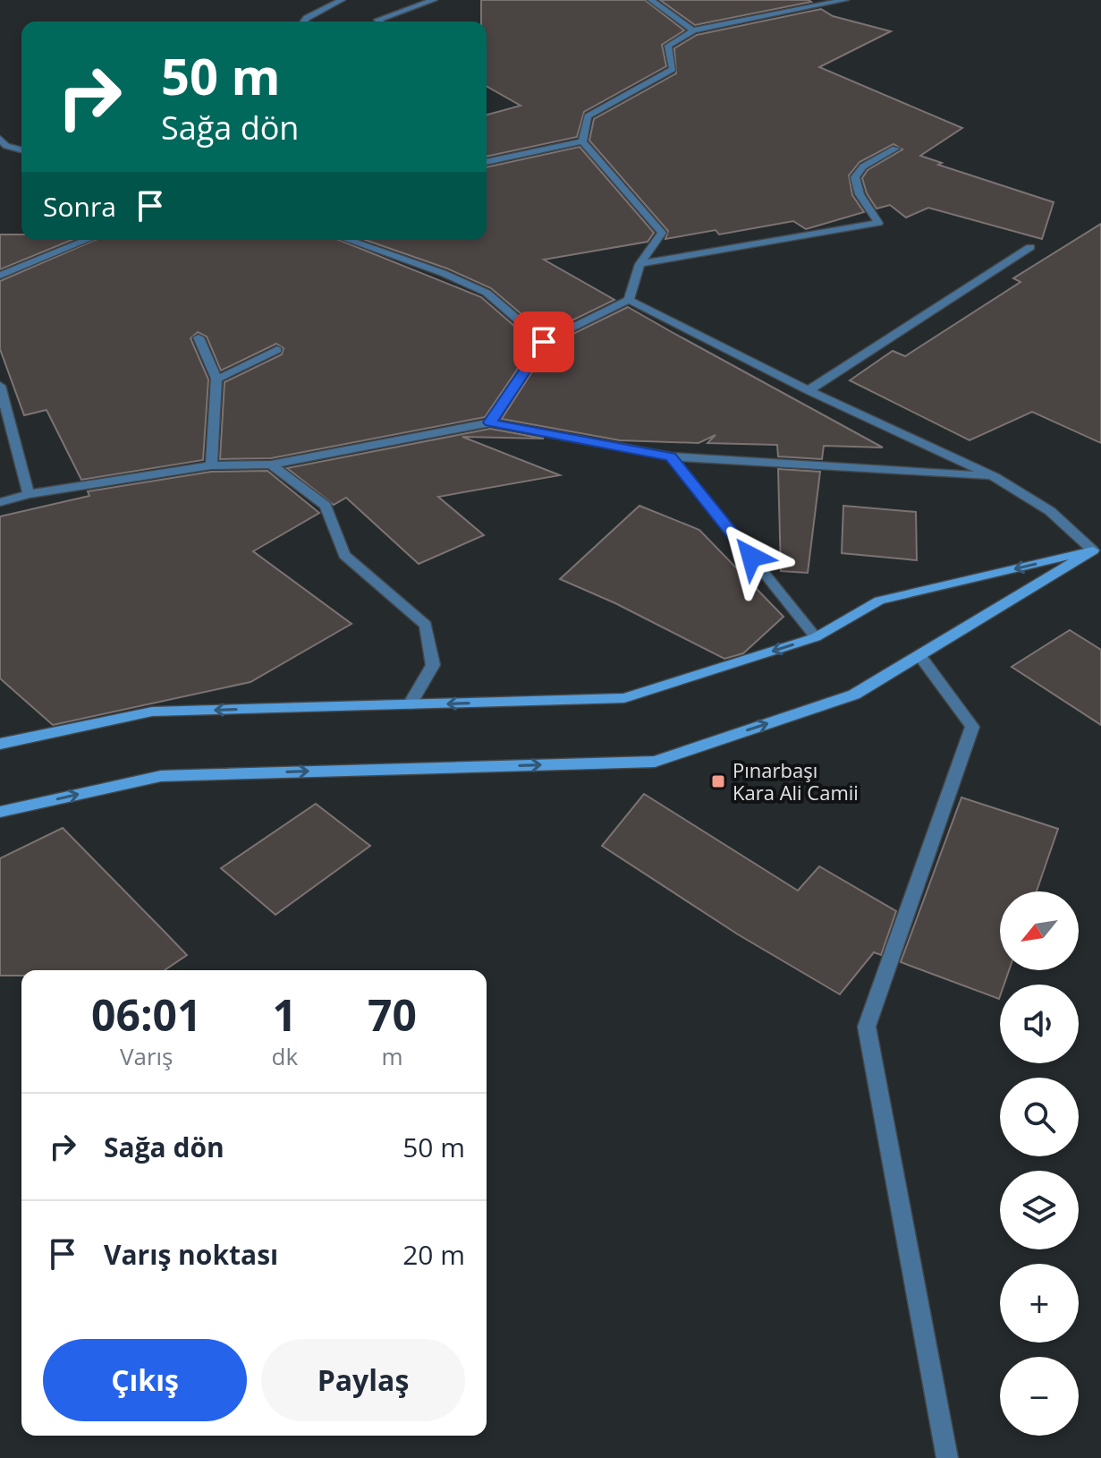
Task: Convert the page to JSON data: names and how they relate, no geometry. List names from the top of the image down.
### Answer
{
  "places": {
    "transit": ["Pınarbaşı Kara Ali Camii"]
  },
  "north": "bottom left",
  "page": {
    "turn": ["50 m", "Sağa dön"],
    "then": "Sonra",
    "map_buttons": ["+", "−"],
    "eta": [
      "06:01",
      "Varış",
      "1",
      "dk",
      "70",
      "m"
    ],
    "list": [
      {
        "name": "Sağa dön",
        "value": "50 m"
      },
      {
        "name": "Varış noktası",
        "value": "20 m"
      }
    ],
    "buttons": ["Çıkış", "Paylaş"]
  }
}
